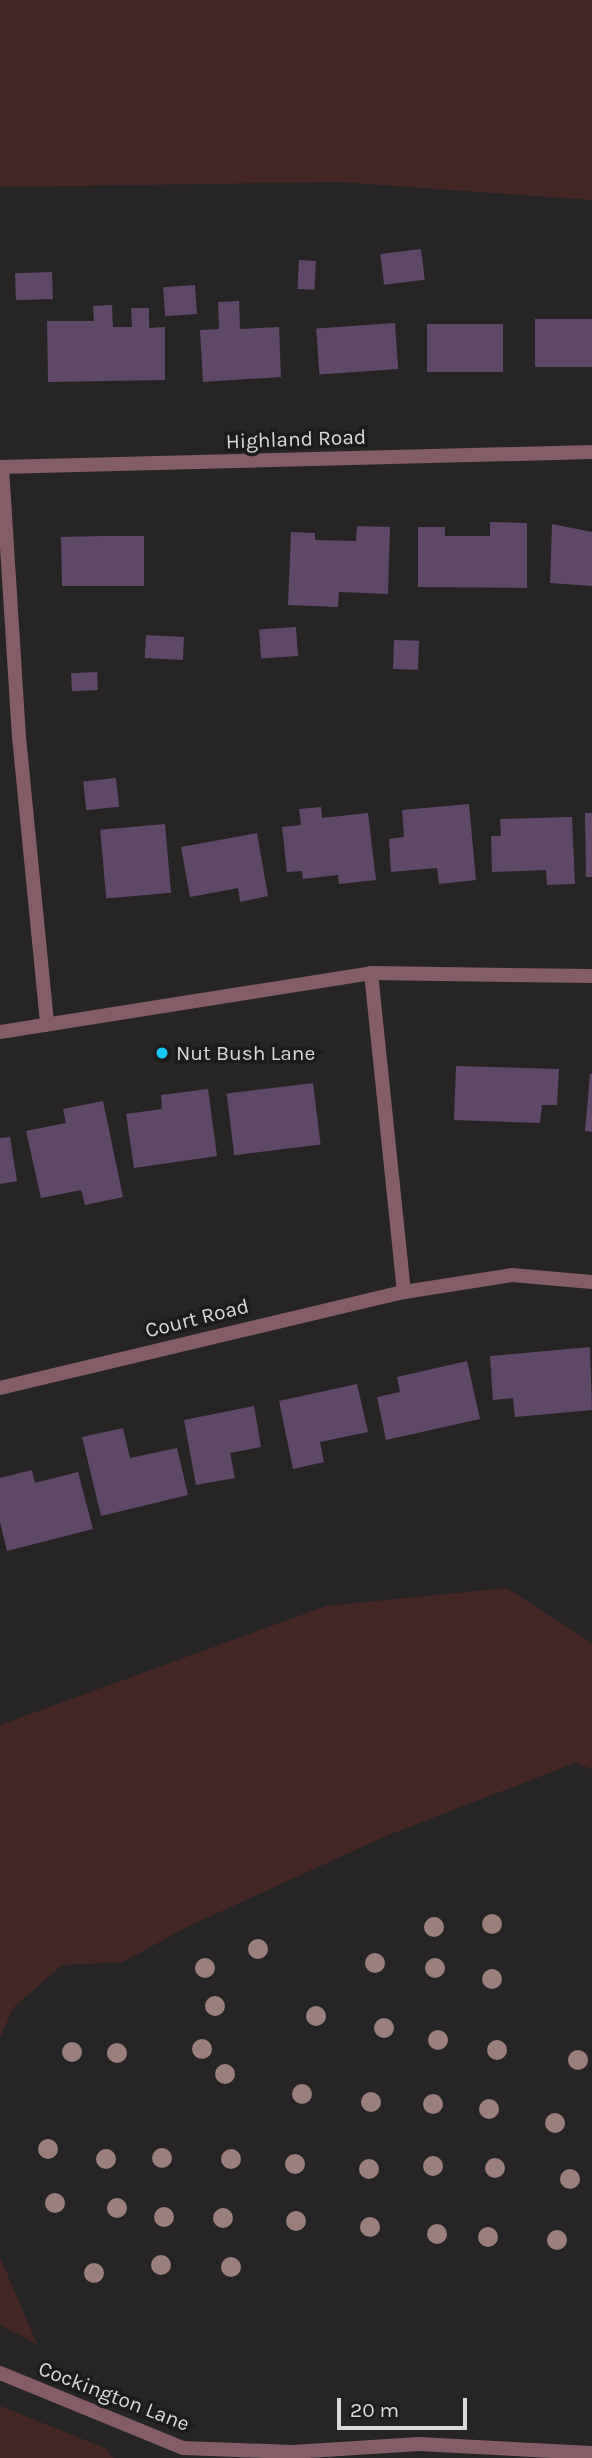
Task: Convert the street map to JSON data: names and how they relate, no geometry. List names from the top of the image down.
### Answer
{
  "streets": {
    "street": ["Highland Road", "Court Road", "Cockington Lane"]
  },
  "places": ["Nut Bush Lane"],
  "scale_bar": "20 m"
}
